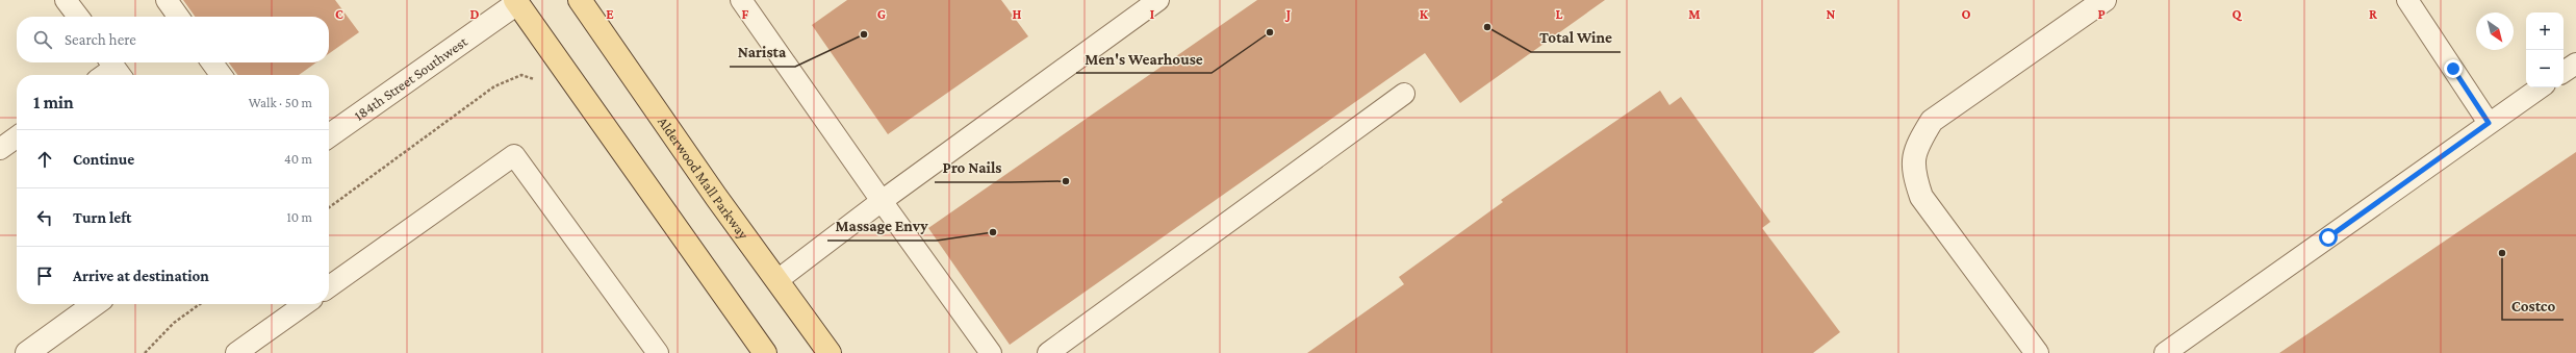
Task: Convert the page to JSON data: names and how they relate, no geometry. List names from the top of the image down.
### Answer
{
  "streets": {
    "main road": ["Alderwood Mall Parkway"],
    "street": ["184th Street Southwest"]
  },
  "places": [
    "Total Wine",
    "Men's Wearhouse",
    "Narista",
    "Pro Nails",
    "Massage Envy",
    "Costco"
  ],
  "north": "bottom right",
  "page": {
    "map_buttons": ["+", "−"],
    "search": "Search here",
    "heading": ["1 min", "Walk · 50 m"],
    "list": [
      ["Continue", "40 m"],
      ["Turn left", "10 m"],
      "Arrive at destination"
    ]
  },
  "grid": {
    "columns": [
      "C",
      "D",
      "E",
      "F",
      "G",
      "H",
      "I",
      "J",
      "K",
      "L",
      "M",
      "N",
      "O",
      "P",
      "Q",
      "R"
    ]
  }
}
